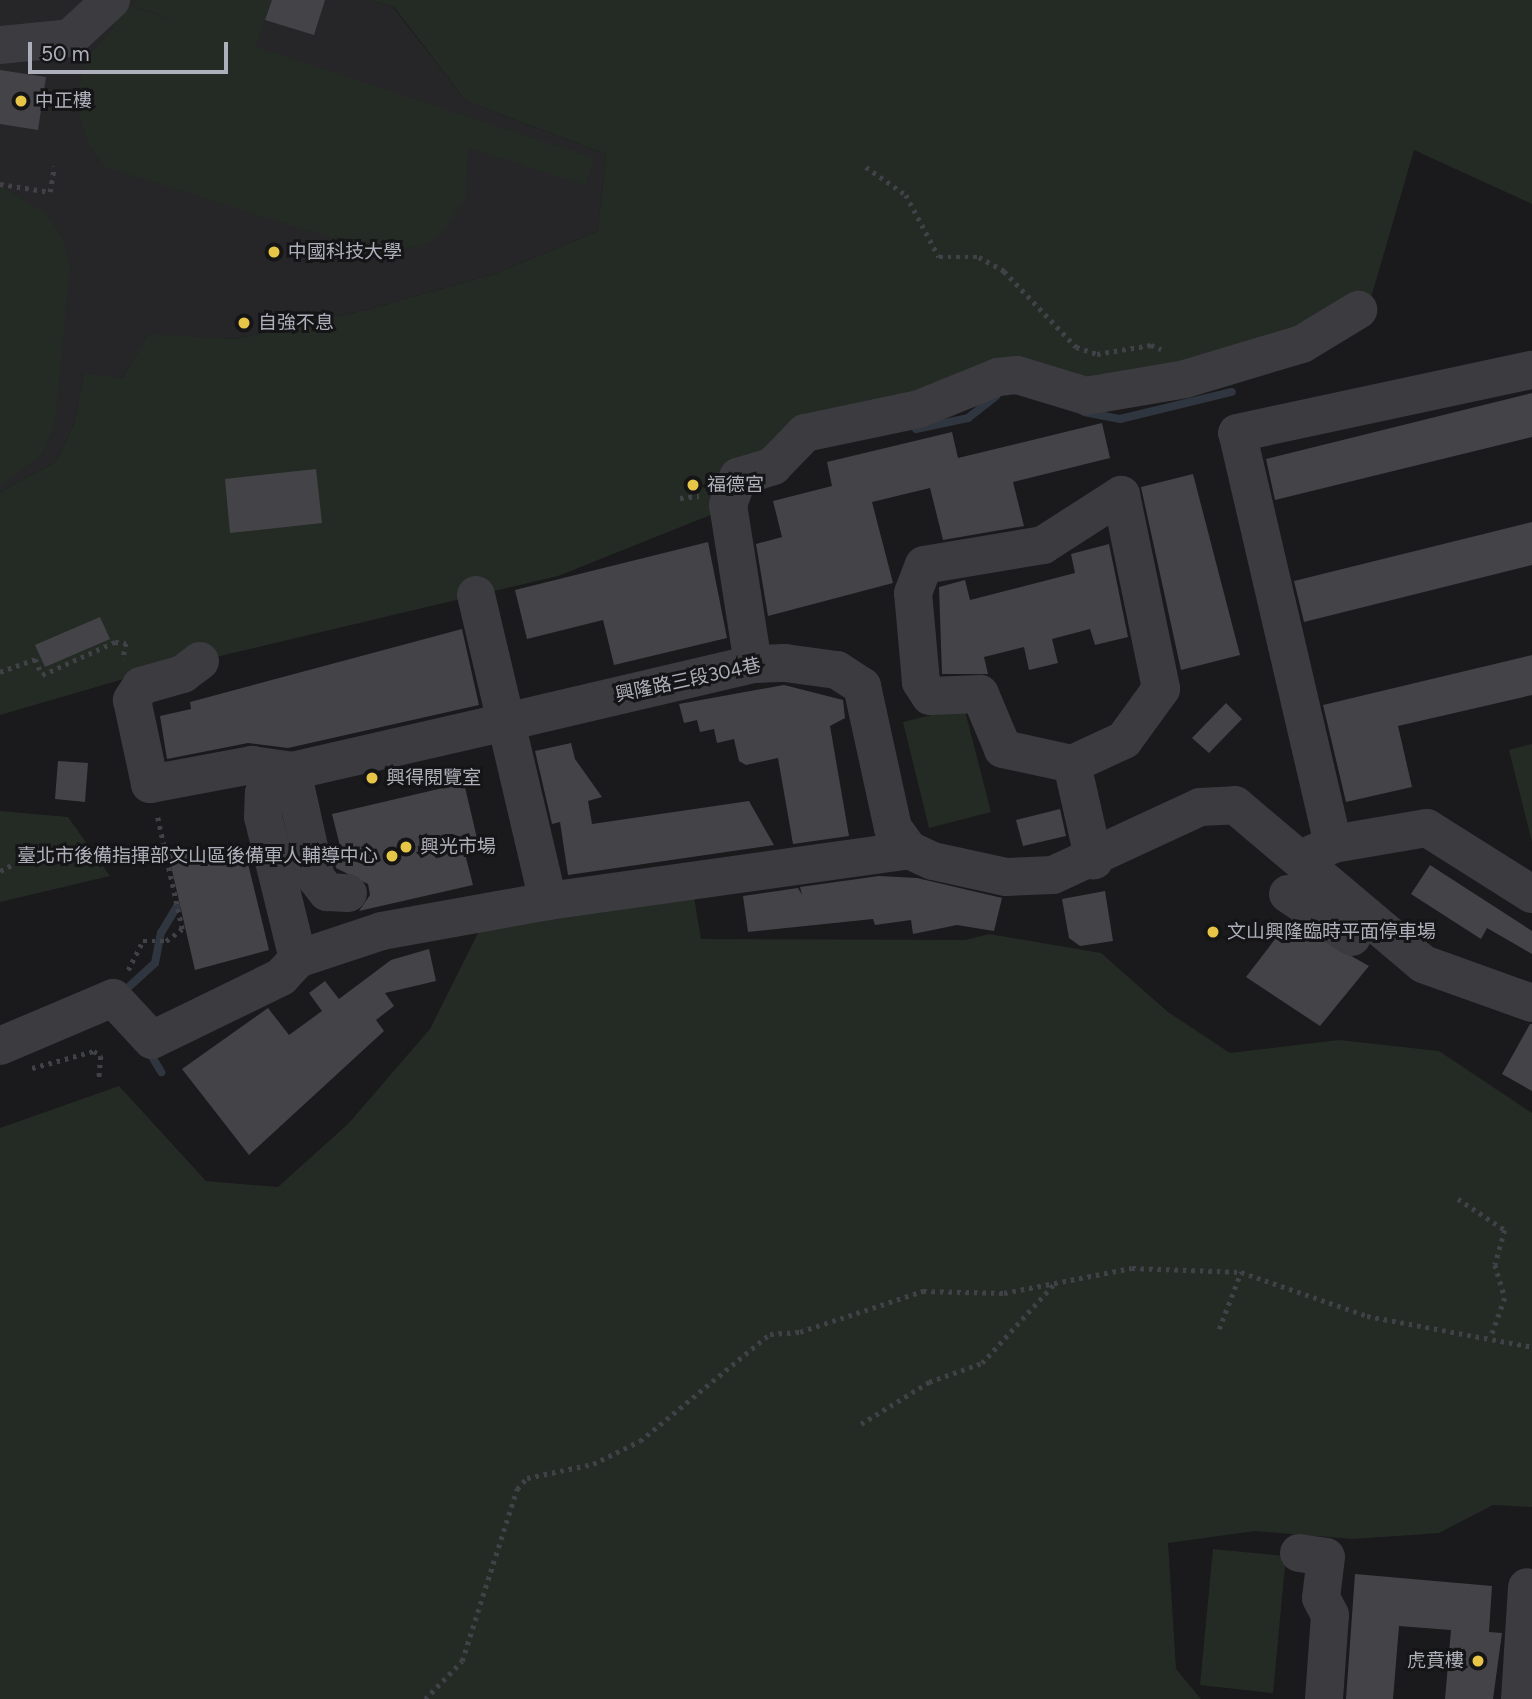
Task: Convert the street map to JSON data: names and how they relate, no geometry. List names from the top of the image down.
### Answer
{
  "streets": {
    "street": ["興隆路三段304巷"]
  },
  "places": [
    "中正樓",
    "中國科技大學",
    "自強不息",
    "福德宮",
    "興得閱覽室",
    "興光市場",
    "臺北市後備指揮部文山區後備軍人輔導中心",
    "文山興隆臨時平面停車場",
    "虎賁樓"
  ],
  "scale_bar": "50 m"
}
